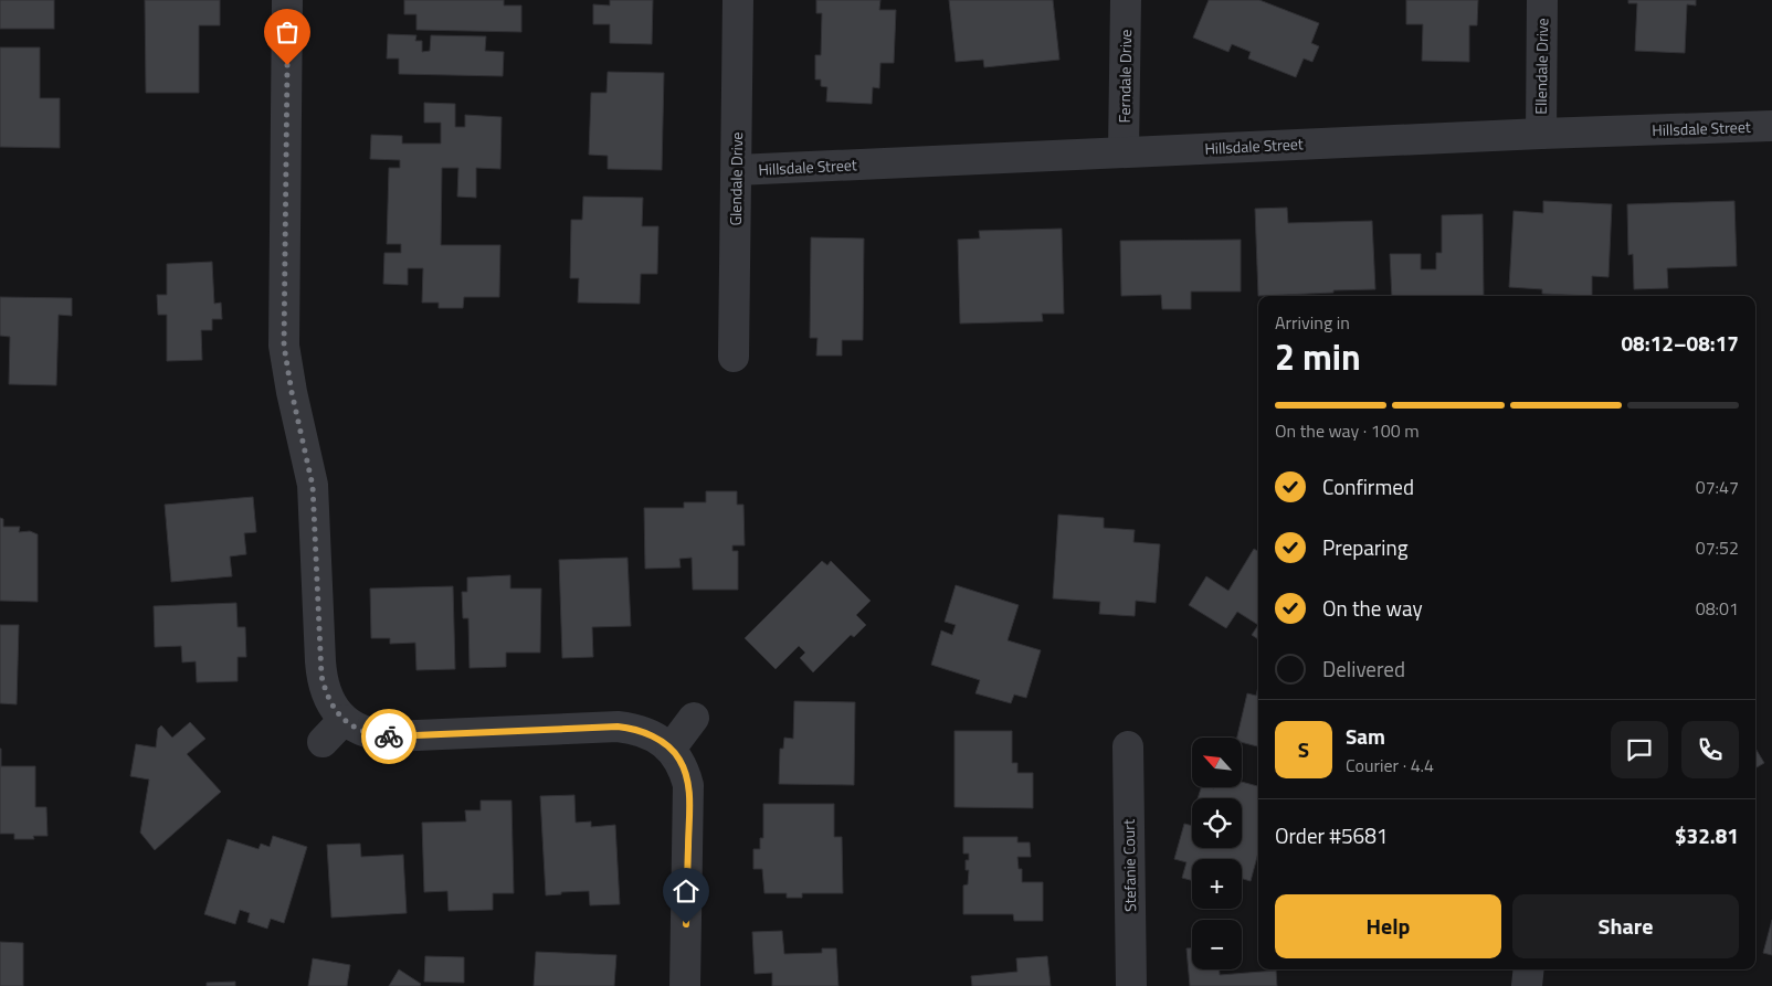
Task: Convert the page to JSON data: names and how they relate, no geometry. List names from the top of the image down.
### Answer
{
  "streets": {
    "street": [
      "Ellendale Drive",
      "Ferndale Drive",
      "Hillsdale Street",
      "Glendale Drive",
      "Stefanie Court"
    ]
  },
  "crossings": [
    ["Ellendale Drive", "Hillsdale Street"],
    ["Ferndale Drive", "Hillsdale Street"],
    ["Hillsdale Street", "Glendale Drive"]
  ],
  "north": "top left",
  "page": {
    "heading": ["2 min", "Arriving in", "08:12–08:17"],
    "panel": [
      "Sam",
      "Courier · 4.4",
      "Order #5681",
      "$32.81"
    ],
    "bar": "On the way · 100 m",
    "list": [
      ["Confirmed", "07:47"],
      ["Preparing", "07:52"],
      ["On the way", "08:01"],
      "Delivered"
    ],
    "round": "S",
    "map_buttons": ["+", "−"],
    "buttons": ["Help", "Share"]
  }
}
